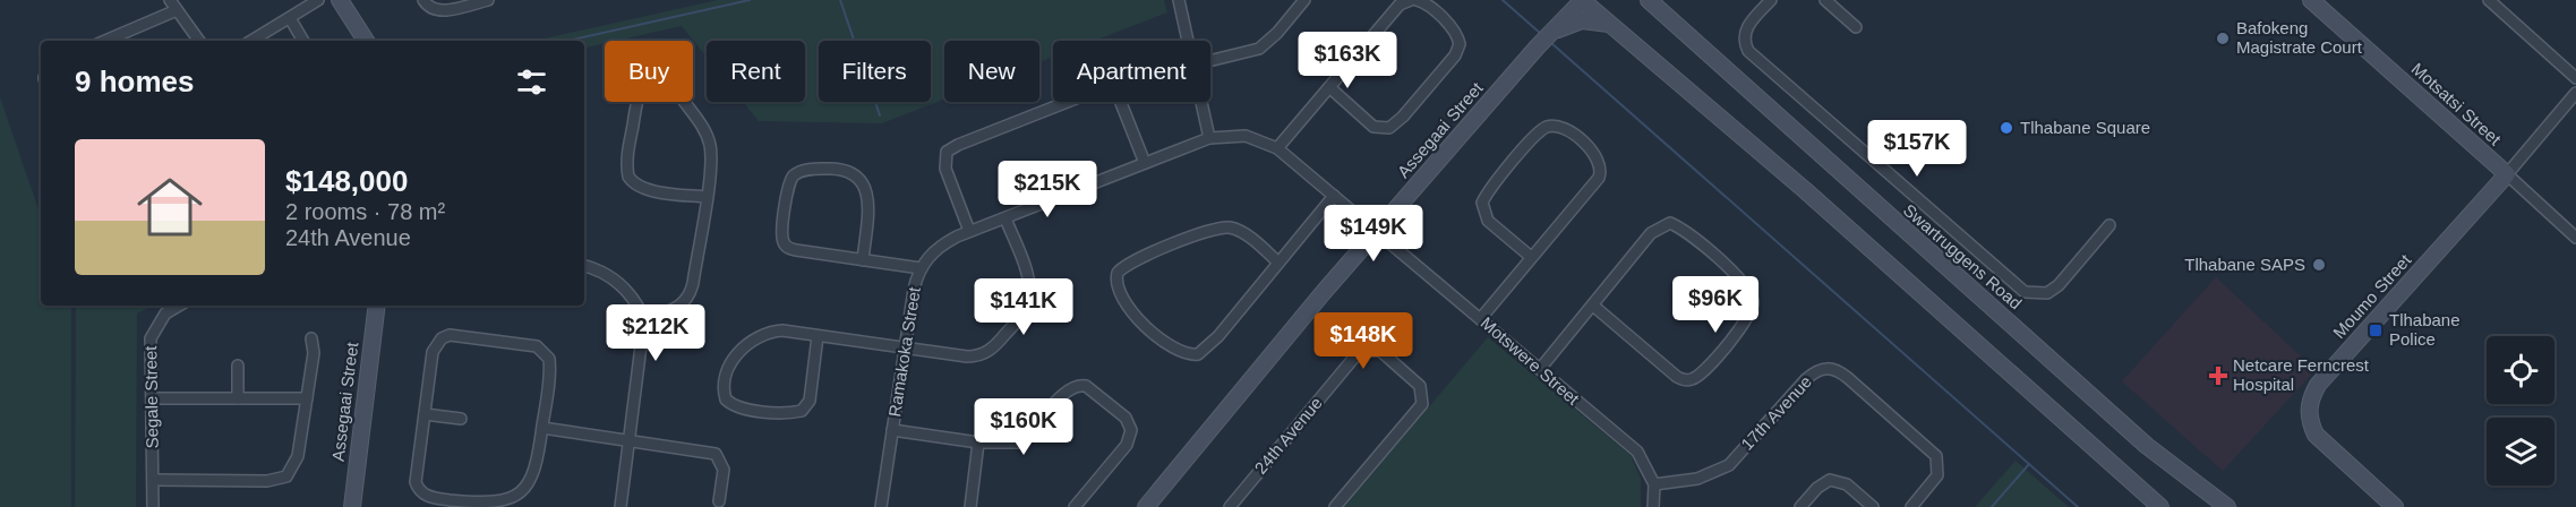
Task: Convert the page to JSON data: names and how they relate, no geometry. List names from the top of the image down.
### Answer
{
  "streets": {
    "street": [
      "Motsatsi Street",
      "Assegaai Street",
      "Swartruggens Road",
      "Moumo Street",
      "Ramakoka Street",
      "Motswere Street",
      "Segale Street",
      "17th Avenue",
      "24th Avenue"
    ]
  },
  "crossings": [
    ["Motsatsi Street", "Moumo Street"],
    ["Assegaai Street", "Ramakoka Street"],
    ["Assegaai Street", "Motswere Street"],
    ["Ramakoka Street", "Motswere Street"],
    ["Motswere Street", "17th Avenue"]
  ],
  "places": {
    "other": ["Bafokeng Magistrate Court", "Tlhabane Square", "Tlhabane SAPS"],
    "transit": ["Tlhabane Police"],
    "health": ["Netcare Ferncrest Hospital"]
  },
  "page": {
    "price": [
      "$163K",
      "$157K",
      "$215K",
      "$149K",
      "$96K",
      "$141K",
      "$212K",
      "$148K",
      "$160K"
    ],
    "chip": [
      "Buy",
      "Rent",
      "Filters",
      "New",
      "Apartment"
    ],
    "heading": "9 homes",
    "list": [
      {
        "name": "$148,000",
        "note": "2 rooms · 78 m² · 24th Avenue"
      }
    ]
  }
}
